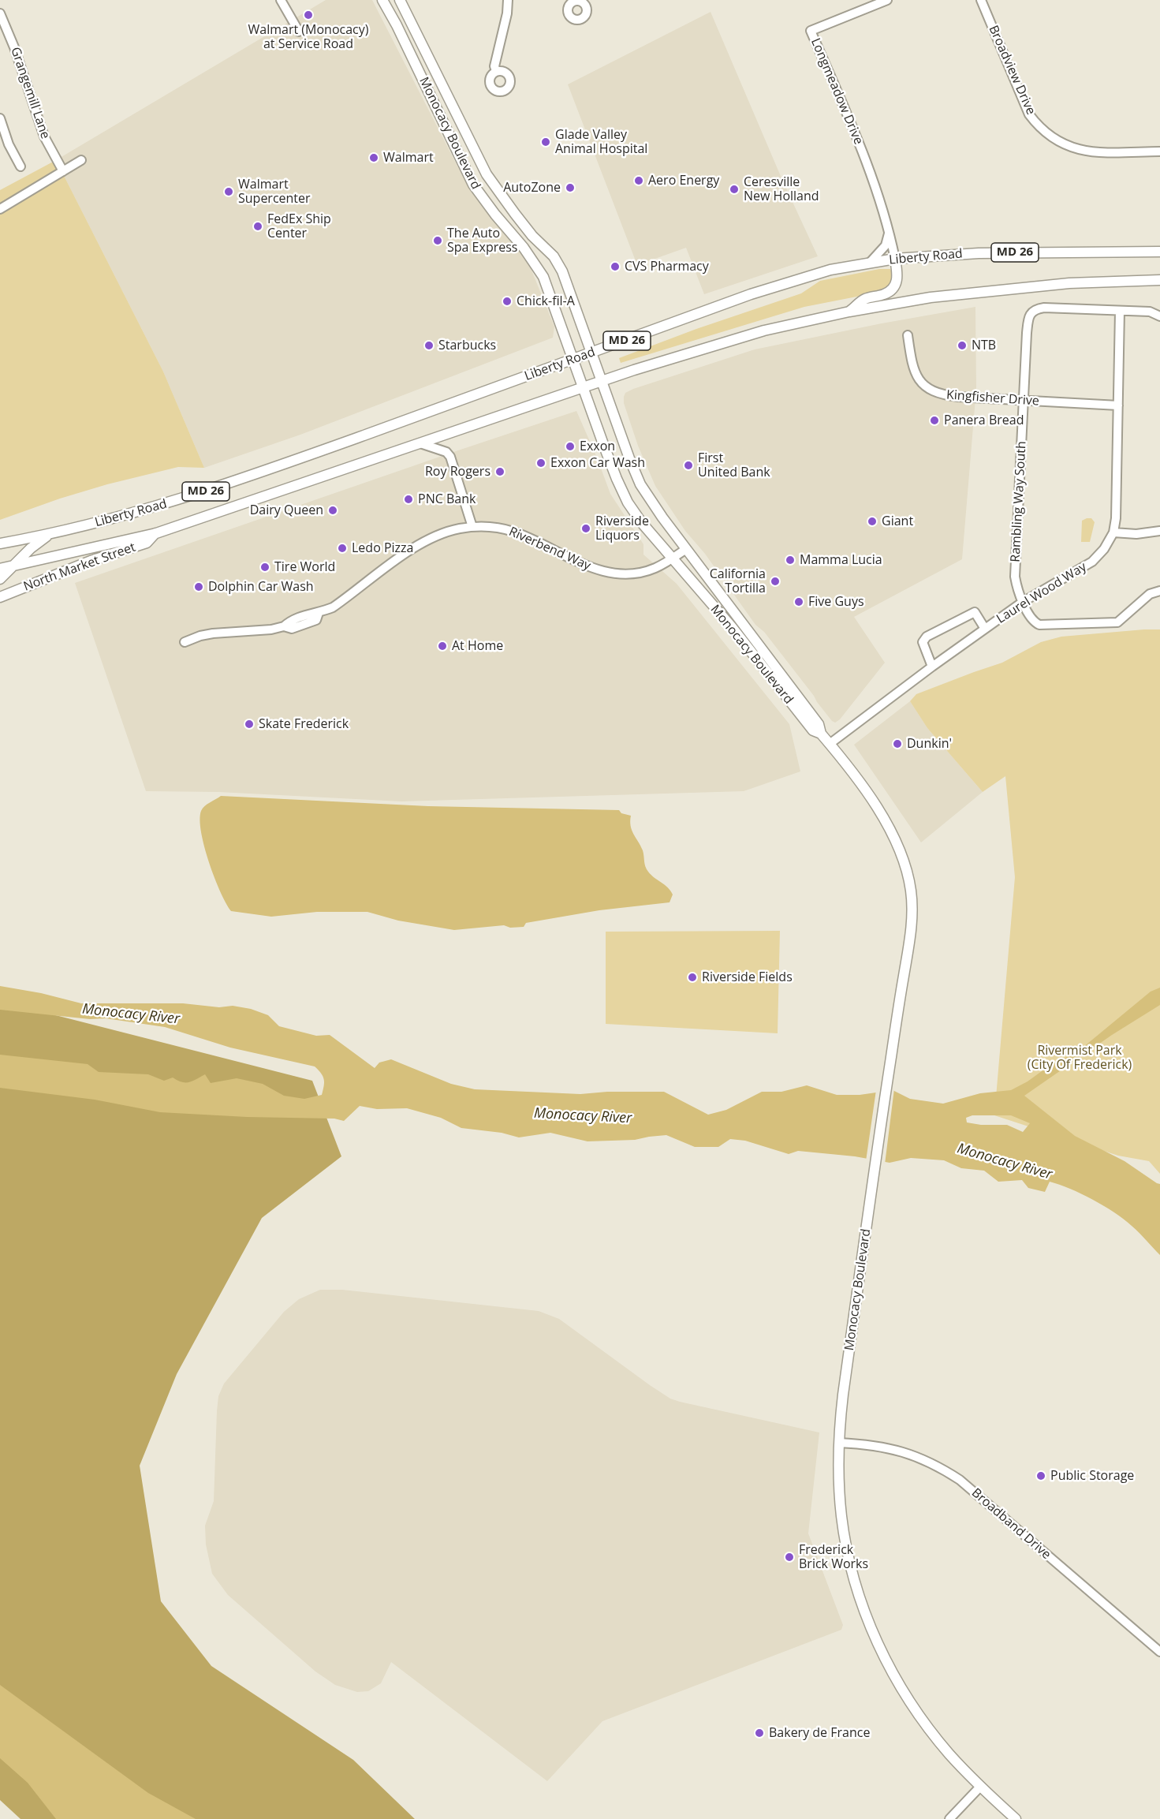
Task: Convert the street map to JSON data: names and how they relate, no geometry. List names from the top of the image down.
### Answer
{
  "streets": {
    "main road": [
      "Monocacy Boulevard",
      "MD 26",
      "Liberty Road",
      "North Market Street"
    ],
    "street": [
      "Broadview Drive",
      "Longmeadow Drive",
      "Grangemill Lane",
      "Kingfisher Drive",
      "Rambling Way South",
      "Riverbend Way",
      "Laurel Wood Way",
      "Broadband Drive"
    ]
  },
  "crossings": [
    ["Longmeadow Drive", "Liberty Road"],
    ["Monocacy Boulevard", "Liberty Road"],
    ["Monocacy Boulevard", "Riverbend Way"],
    ["Monocacy Boulevard", "Laurel Wood Way"],
    ["Monocacy Boulevard", "Broadband Drive"],
    ["Liberty Road", "North Market Street"],
    ["Kingfisher Drive", "Rambling Way South"],
    ["Kingfisher Drive", "Laurel Wood Way"],
    ["Rambling Way South", "Laurel Wood Way"]
  ],
  "water": ["Monocacy River"],
  "parks": ["Rivermist Park (City Of Frederick)"],
  "places": [
    "Walmart (Monocacy) at Service Road",
    "Glade Valley Animal Hospital",
    "Walmart",
    "Aero Energy",
    "AutoZone",
    "Ceresville New Holland",
    "Walmart Supercenter",
    "FedEx Ship Center",
    "The Auto Spa Express",
    "CVS Pharmacy",
    "Chick-fil-A",
    "Starbucks",
    "NTB",
    "Panera Bread",
    "Exxon",
    "Exxon Car Wash",
    "First United Bank",
    "Roy Rogers",
    "PNC Bank",
    "Dairy Queen",
    "Giant",
    "Riverside Liquors",
    "Ledo Pizza",
    "Mamma Lucia",
    "Tire World",
    "California Tortilla",
    "Dolphin Car Wash",
    "Five Guys",
    "At Home",
    "Skate Frederick",
    "Dunkin'",
    "Riverside Fields",
    "Public Storage",
    "Frederick Brick Works",
    "Bakery de France"
  ]
}
